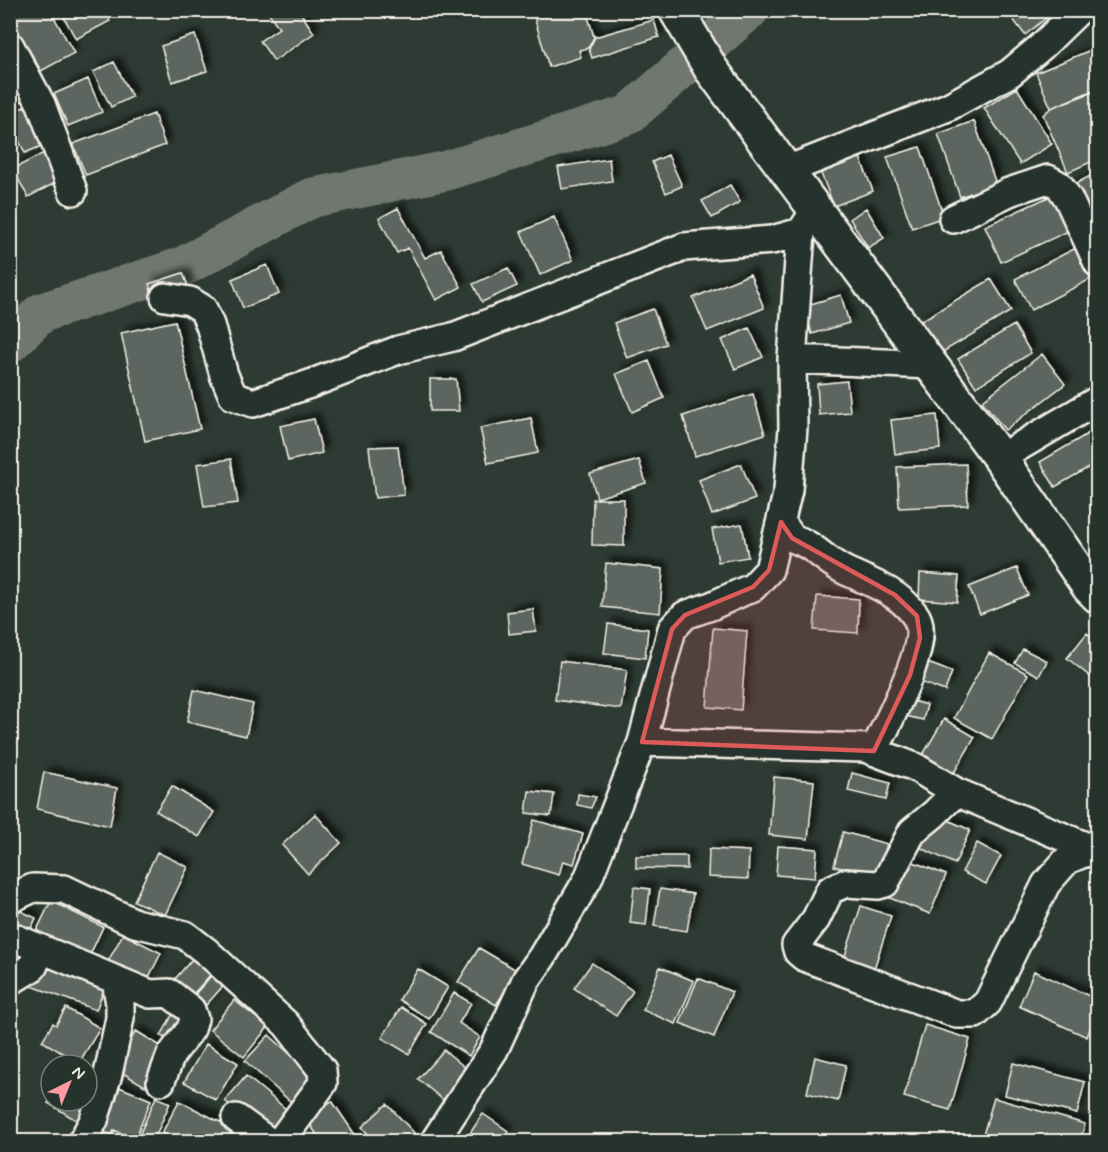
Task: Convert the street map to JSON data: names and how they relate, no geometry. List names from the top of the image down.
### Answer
{
  "north": "top right"
}
